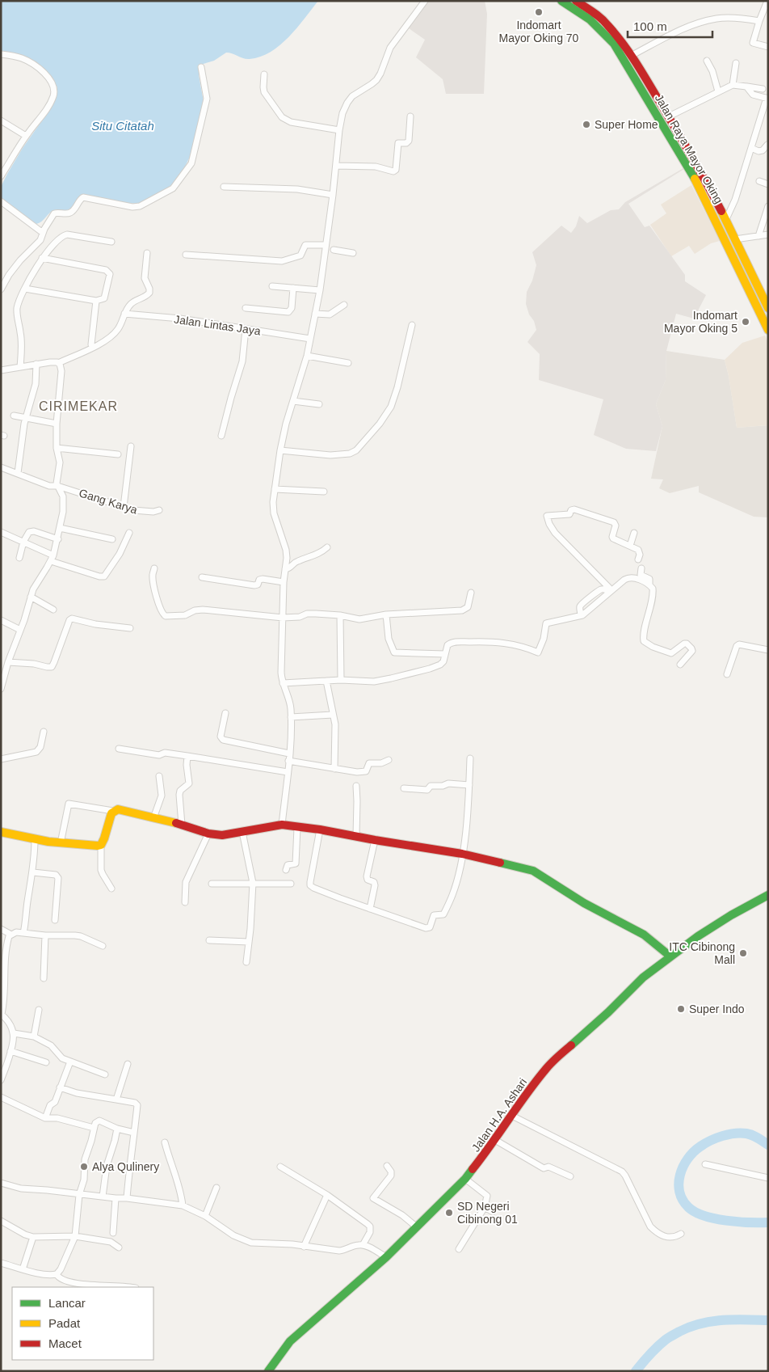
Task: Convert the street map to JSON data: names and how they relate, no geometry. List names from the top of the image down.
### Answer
{
  "streets": {
    "street": [
      "Jalan Raya Mayor Oking",
      "Jalan Lintas Jaya",
      "Gang Karya",
      "Jalan H.A. Ashari"
    ]
  },
  "districts": ["CIRIMEKAR"],
  "water": ["Situ Citatah"],
  "places": [
    "Indomart Mayor Oking 70",
    "Super Home",
    "Indomart Mayor Oking 5",
    "ITC Cibinong Mall",
    "Super Indo",
    "Alya Qulinery",
    "SD Negeri Cibinong 01"
  ],
  "legend": ["Lancar", "Padat", "Macet"],
  "scale_bar": "100 m"
}
